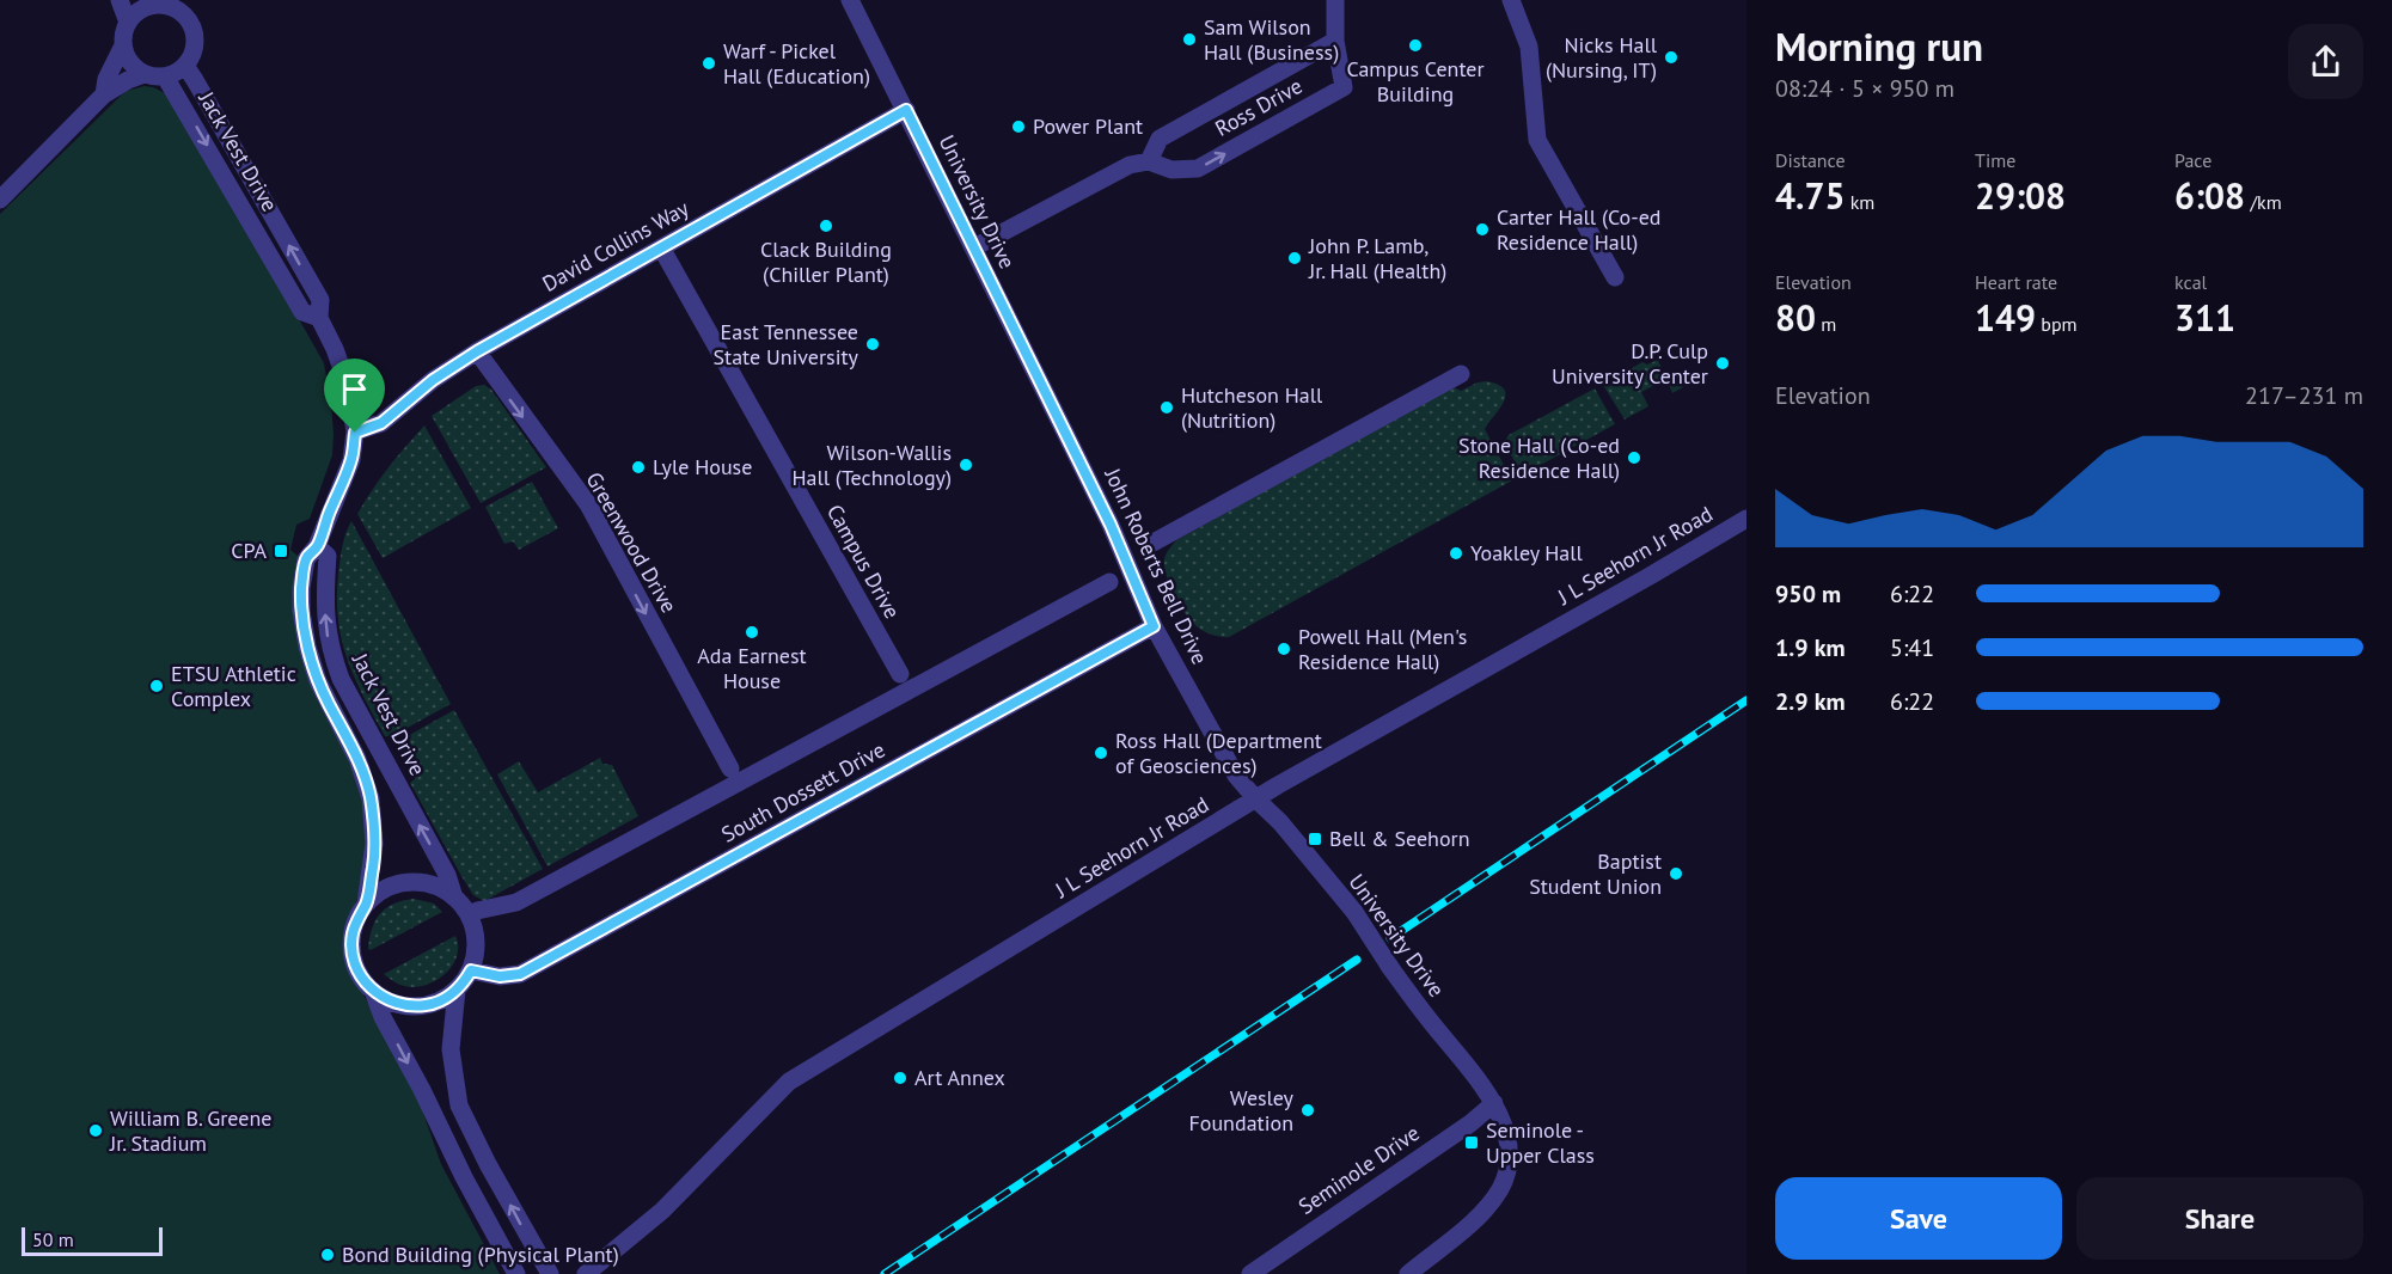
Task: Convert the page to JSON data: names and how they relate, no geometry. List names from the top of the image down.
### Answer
{
  "streets": {
    "street": [
      "Ross Drive",
      "Jack Vest Drive",
      "University Drive",
      "David Collins Way",
      "Greenwood Drive",
      "J L Seehorn Jr Road",
      "Campus Drive",
      "John Roberts Bell Drive",
      "South Dossett Drive",
      "Seminole Drive"
    ]
  },
  "crossings": [
    ["Jack Vest Drive", "David Collins Way"],
    ["Jack Vest Drive", "South Dossett Drive"],
    ["University Drive", "David Collins Way"],
    ["University Drive", "J L Seehorn Jr Road"],
    ["University Drive", "John Roberts Bell Drive"],
    ["University Drive", "Seminole Drive"],
    ["David Collins Way", "Greenwood Drive"],
    ["David Collins Way", "Campus Drive"],
    ["J L Seehorn Jr Road", "John Roberts Bell Drive"],
    ["John Roberts Bell Drive", "South Dossett Drive"]
  ],
  "one_way": ["Greenwood Drive"],
  "places": {
    "other": [
      "Sam Wilson Hall (Business)",
      "Campus Center Building",
      "Nicks Hall (Nursing, IT)",
      "Warf - Pickel Hall (Education)",
      "Power Plant",
      "Clack Building (Chiller Plant)",
      "Carter Hall (Co-ed Residence Hall)",
      "John P. Lamb, Jr. Hall (Health)",
      "East Tennessee State University",
      "D.P. Culp University Center",
      "Hutcheson Hall (Nutrition)",
      "Stone Hall (Co-ed Residence Hall)",
      "Wilson-Wallis Hall (Technology)",
      "Lyle House",
      "Yoakley Hall",
      "Ada Earnest House",
      "Powell Hall (Men's Residence Hall)",
      "ETSU Athletic Complex",
      "Ross Hall (Department of Geosciences)",
      "Baptist Student Union",
      "Art Annex",
      "Wesley Foundation",
      "William B. Greene Jr. Stadium",
      "Bond Building (Physical Plant)"
    ],
    "transit": ["CPA", "Bell & Seehorn", "Seminole - Upper Class"]
  },
  "scale_bar": "50 m",
  "page": {
    "heading": ["Morning run", "08:24 · 5 × 950 m"],
    "stats": [
      ["Distance", "4.75 km"],
      ["Time", "29:08"],
      ["Pace", "6:08 /km"],
      ["Elevation", "80 m"],
      ["Heart rate", "149 bpm"],
      ["kcal", "311"]
    ],
    "chart": ["Elevation", "217–231 m"],
    "list": [
      {
        "name": "950 m",
        "note": "6:22"
      },
      {
        "name": "1.9 km",
        "note": "5:41"
      },
      {
        "name": "2.9 km",
        "note": "6:22"
      }
    ],
    "buttons": ["Save", "Share"],
    "scale": "50 m"
  }
}
